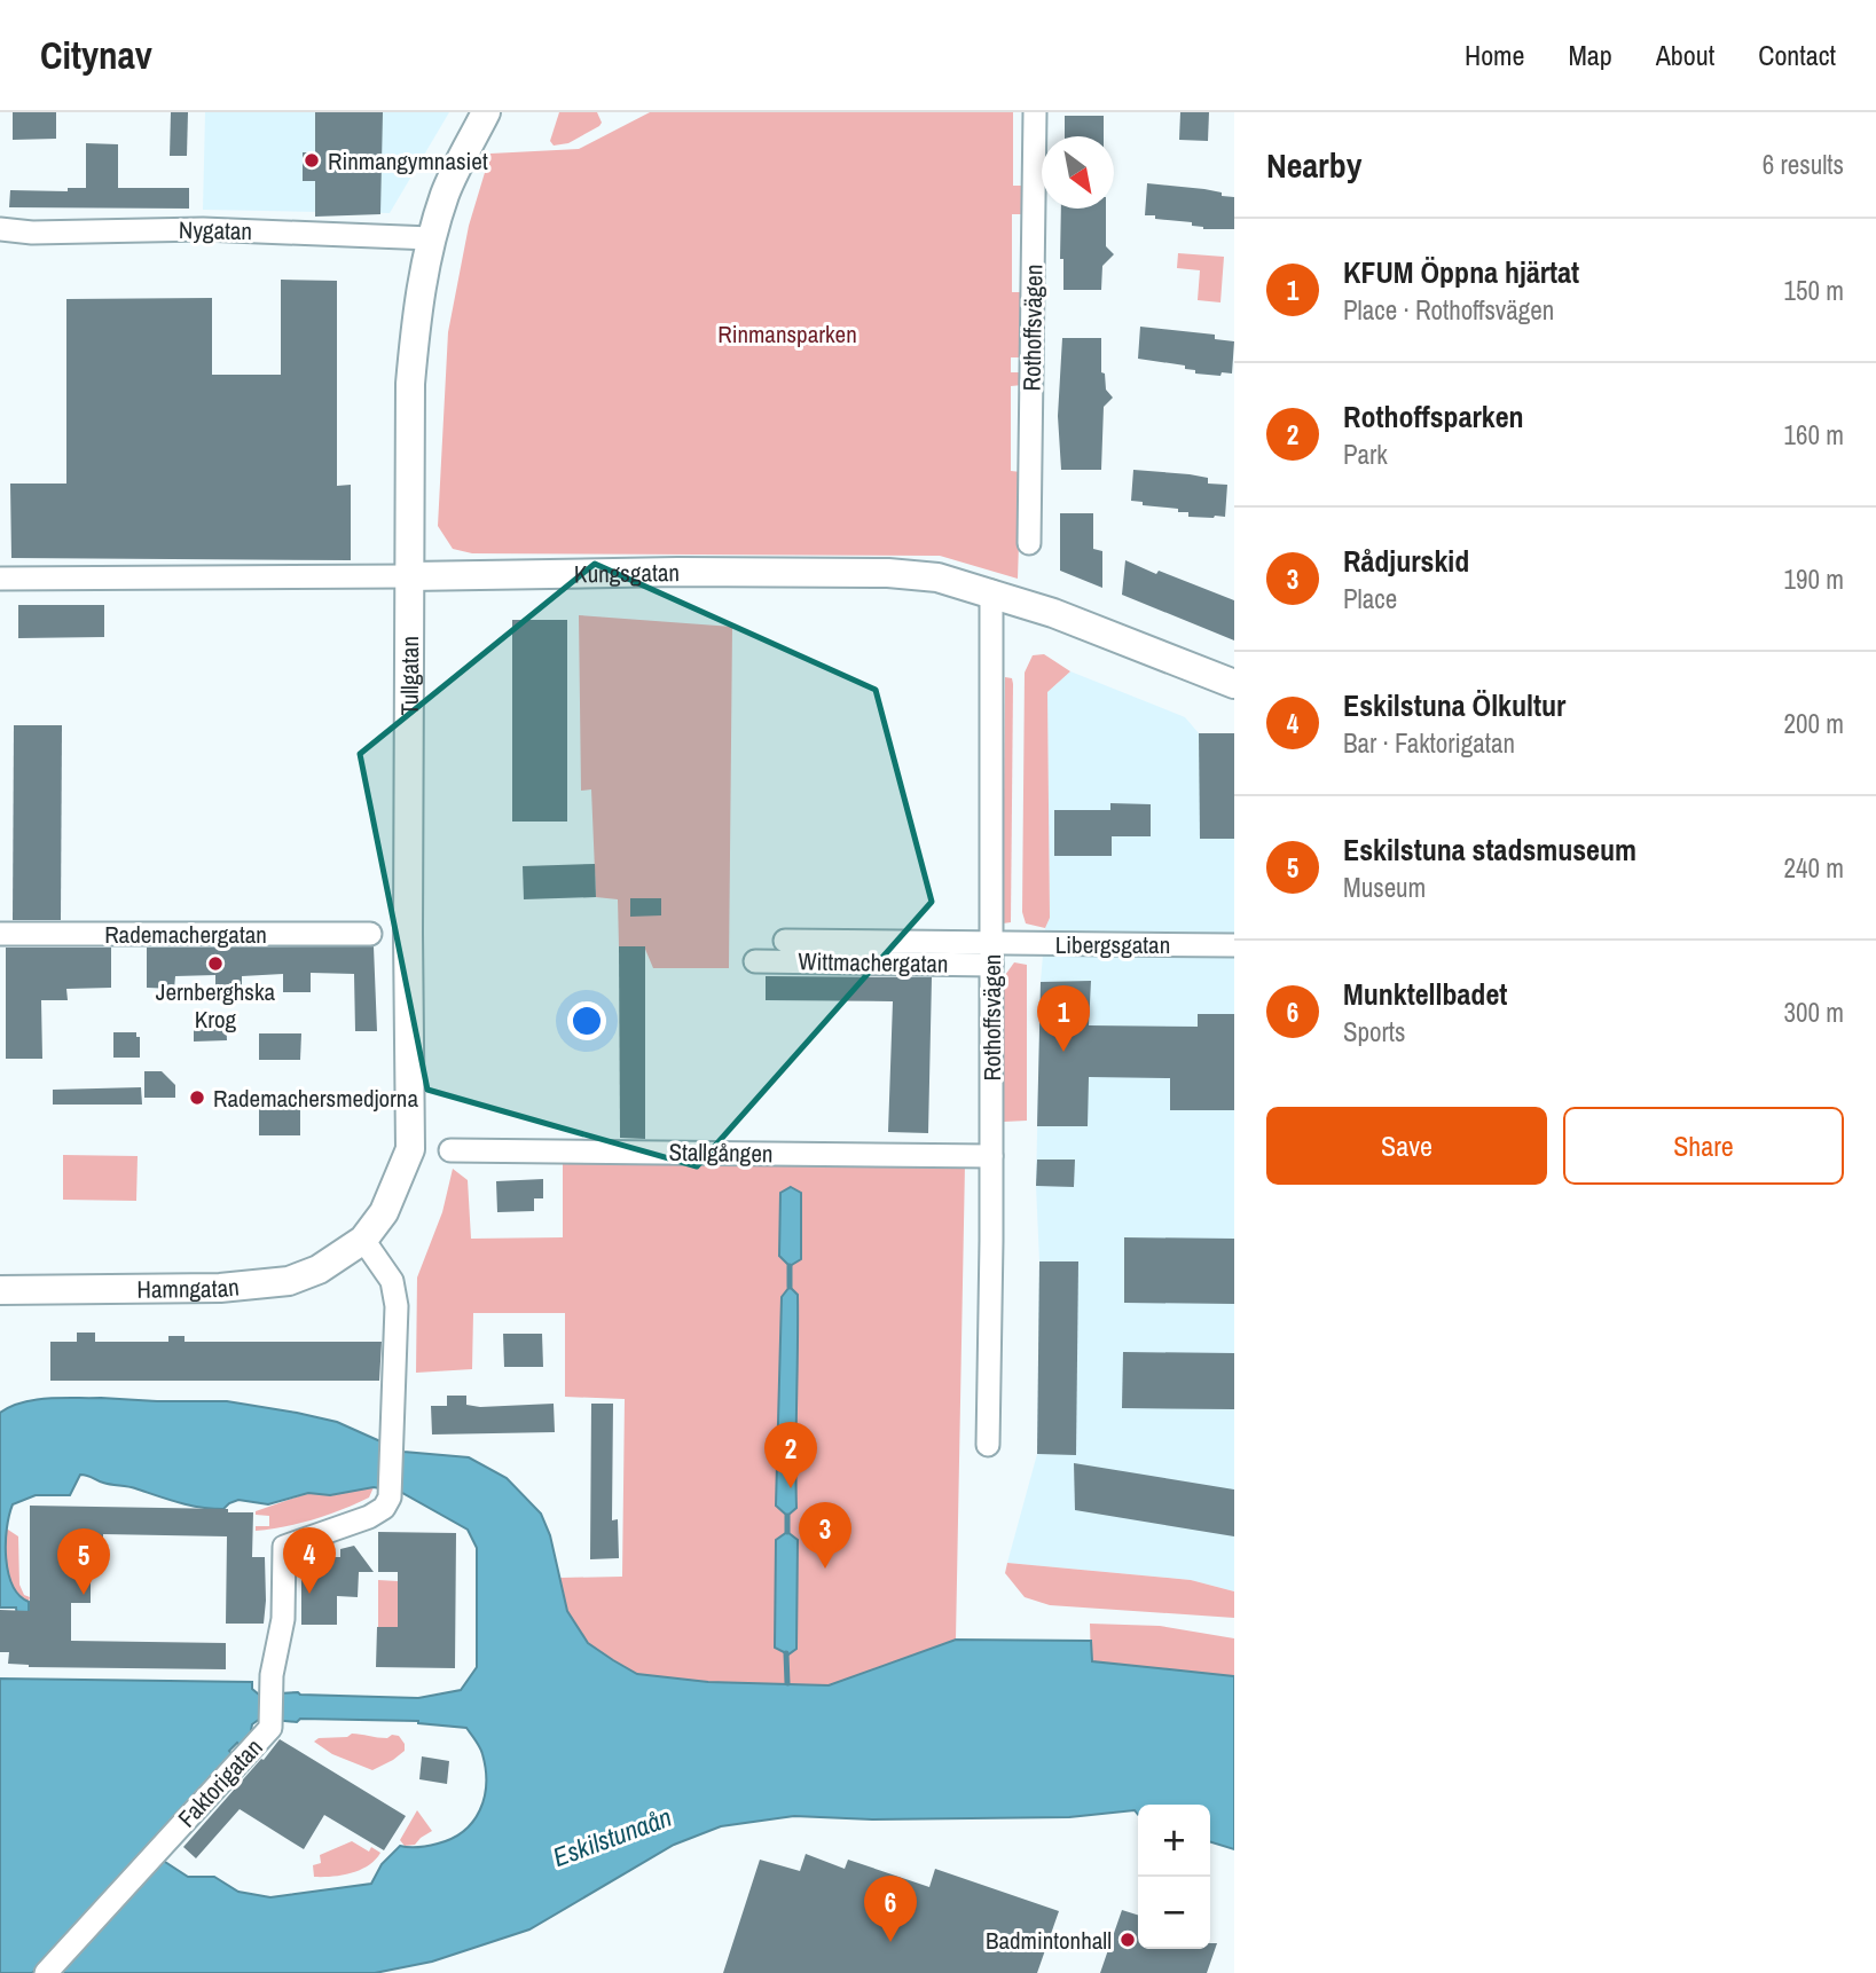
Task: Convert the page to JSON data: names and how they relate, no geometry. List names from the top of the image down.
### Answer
{
  "streets": {
    "street": [
      "Nygatan",
      "Rothoffsvägen",
      "Kungsgatan",
      "Tullgatan",
      "Rademachergatan",
      "Libergsgatan",
      "Wittmachergatan",
      "Stallgången",
      "Hamngatan",
      "Faktorigatan"
    ]
  },
  "crossings": [
    ["Nygatan", "Tullgatan"],
    ["Rothoffsvägen", "Kungsgatan"],
    ["Rothoffsvägen", "Libergsgatan"],
    ["Rothoffsvägen", "Wittmachergatan"],
    ["Rothoffsvägen", "Stallgången"],
    ["Kungsgatan", "Tullgatan"],
    ["Tullgatan", "Hamngatan"],
    ["Tullgatan", "Faktorigatan"],
    ["Libergsgatan", "Wittmachergatan"],
    ["Hamngatan", "Faktorigatan"]
  ],
  "water": ["Eskilstunaån"],
  "parks": ["Rinmansparken"],
  "places": [
    "Rinmangymnasiet",
    "Jernberghska Krog",
    "Rademachersmedjorna",
    "Badmintonhall"
  ],
  "north": "bottom right",
  "page": {
    "header": "Citynav",
    "nav": [
      "Home",
      "Map",
      "About",
      "Contact"
    ],
    "heading": ["Nearby", "6 results"],
    "list": [
      {
        "mark": "1",
        "name": "KFUM Öppna hjärtat",
        "note": "Place · Rothoffsvägen",
        "value": "150 m"
      },
      {
        "mark": "2",
        "name": "Rothoffsparken",
        "note": "Park",
        "value": "160 m"
      },
      {
        "mark": "3",
        "name": "Rådjurskid",
        "note": "Place",
        "value": "190 m"
      },
      {
        "mark": "4",
        "name": "Eskilstuna Ölkultur",
        "note": "Bar · Faktorigatan",
        "value": "200 m"
      },
      {
        "mark": "5",
        "name": "Eskilstuna stadsmuseum",
        "note": "Museum",
        "value": "240 m"
      },
      {
        "mark": "6",
        "name": "Munktellbadet",
        "note": "Sports",
        "value": "300 m"
      }
    ],
    "pins": [
      "1",
      "2",
      "3",
      "4",
      "5",
      "6"
    ],
    "buttons": ["Save", "Share"],
    "map_buttons": ["+", "−"]
  }
}
